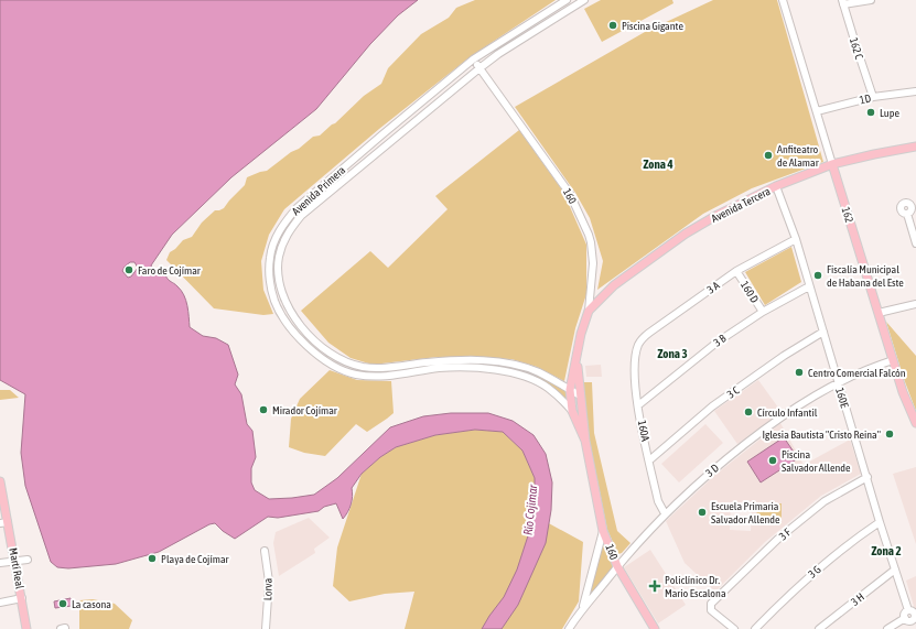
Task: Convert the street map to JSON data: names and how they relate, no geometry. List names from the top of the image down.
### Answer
{
  "streets": {
    "main road": [
      "160",
      "Avenida Tercera",
      "162",
      "Martí Real"
    ],
    "street": [
      "162 C",
      "1D",
      "Avenida Primera",
      "3 A",
      "160 D",
      "3 B",
      "3 C",
      "160E",
      "160A",
      "3 D",
      "3 F",
      "3 G",
      "Lorva",
      "3 H"
    ]
  },
  "crossings": [
    ["162 C", "1D"],
    ["1D", "162"],
    ["Avenida Primera", "160"],
    ["160", "Avenida Tercera"],
    ["160", "3 D"],
    ["Avenida Tercera", "162"],
    ["Avenida Tercera", "160E"],
    ["162", "3 D"],
    ["3 A", "160 D"],
    ["3 A", "160E"],
    ["3 A", "160A"],
    ["160 D", "3 B"],
    ["3 B", "160E"],
    ["3 B", "160A"],
    ["3 C", "160E"],
    ["3 C", "160A"],
    ["160E", "3 D"],
    ["160E", "3 F"],
    ["160E", "3 G"],
    ["160E", "3 H"],
    ["160A", "3 D"]
  ],
  "districts": ["Zona 4", "Zona 3", "Zona 2"],
  "water": ["Río Cojímar"],
  "places": {
    "other": [
      "Piscina Gigante",
      "Lupe",
      "Anfiteatro de Alamar",
      "Faro de Cojímar",
      "Fiscalía Municipal de Habana del Este",
      "Centro Comercial Falcón",
      "Mirador Cojímar",
      "Círculo Infantil",
      "Iglesia Bautista \"Cristo Reina\"",
      "Piscina Salvador Allende",
      "Escuela Primaria Salvador Allende",
      "Playa de Cojímar",
      "La casona"
    ],
    "health": ["Policlínico Dr. Mario Escalona"]
  }
}
